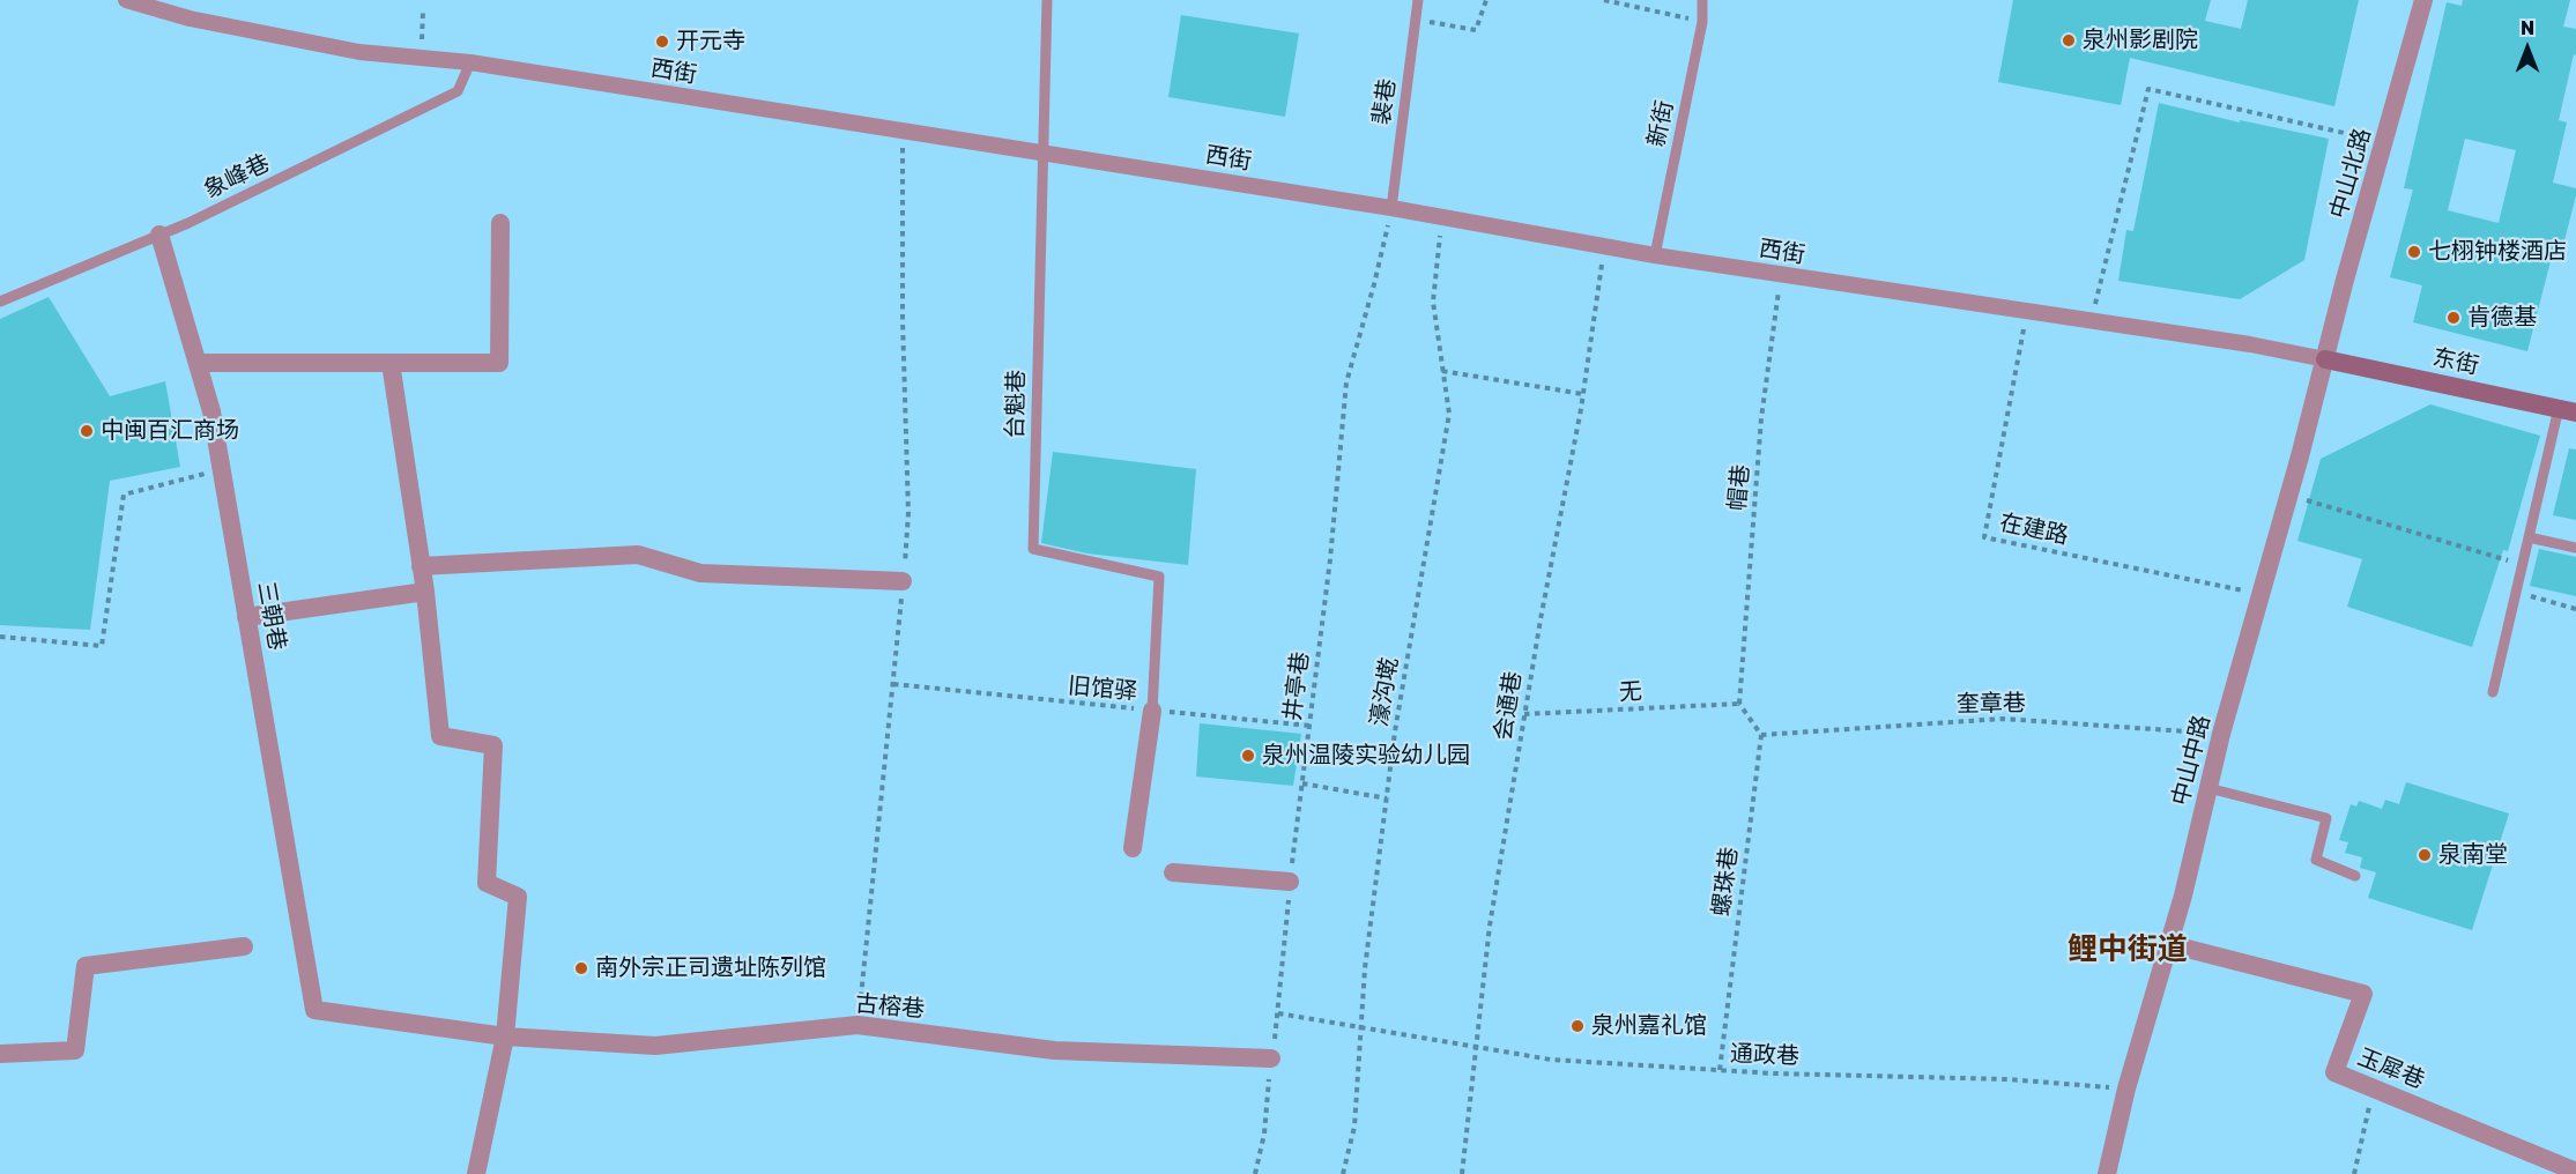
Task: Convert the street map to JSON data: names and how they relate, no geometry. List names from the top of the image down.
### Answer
{
  "streets": {
    "main road": ["东街"],
    "street": [
      "西街",
      "中山北路",
      "三朝巷",
      "中山中路",
      "古榕巷",
      "玉犀巷"
    ],
    "lane": [
      "裴巷",
      "新街",
      "象峰巷",
      "台魁巷"
    ],
    "path": [
      "帽巷",
      "在建路",
      "井亭巷",
      "旧馆驿",
      "濠沟墘",
      "无",
      "奎章巷",
      "会通巷",
      "螺珠巷",
      "通政巷"
    ]
  },
  "crossings": [
    ["西街", "裴巷"],
    ["西街", "新街"],
    ["西街", "中山北路"],
    ["西街", "象峰巷"],
    ["西街", "东街"],
    ["西街", "台魁巷"],
    ["西街", "帽巷"],
    ["西街", "在建路"],
    ["西街", "井亭巷"],
    ["西街", "濠沟墘"],
    ["西街", "会通巷"],
    ["西街", "中山中路"],
    ["裴巷", "井亭巷"],
    ["中山北路", "东街"],
    ["中山北路", "中山中路"],
    ["象峰巷", "三朝巷"],
    ["东街", "中山中路"],
    ["台魁巷", "旧馆驿"],
    ["帽巷", "无"],
    ["在建路", "中山中路"],
    ["三朝巷", "古榕巷"],
    ["井亭巷", "旧馆驿"],
    ["井亭巷", "古榕巷"],
    ["井亭巷", "通政巷"],
    ["濠沟墘", "通政巷"],
    ["无", "会通巷"],
    ["奎章巷", "中山中路"],
    ["奎章巷", "螺珠巷"],
    ["会通巷", "通政巷"],
    ["中山中路", "通政巷"],
    ["中山中路", "玉犀巷"],
    ["螺珠巷", "通政巷"]
  ],
  "districts": ["鲤中街道"],
  "places": [
    "泉州影剧院",
    "开元寺",
    "七栩钟楼酒店",
    "肯德基",
    "中闽百汇商场",
    "泉州温陵实验幼儿园",
    "泉南堂",
    "南外宗正司遗址陈列馆",
    "泉州嘉礼馆"
  ],
  "north": "top"
}
